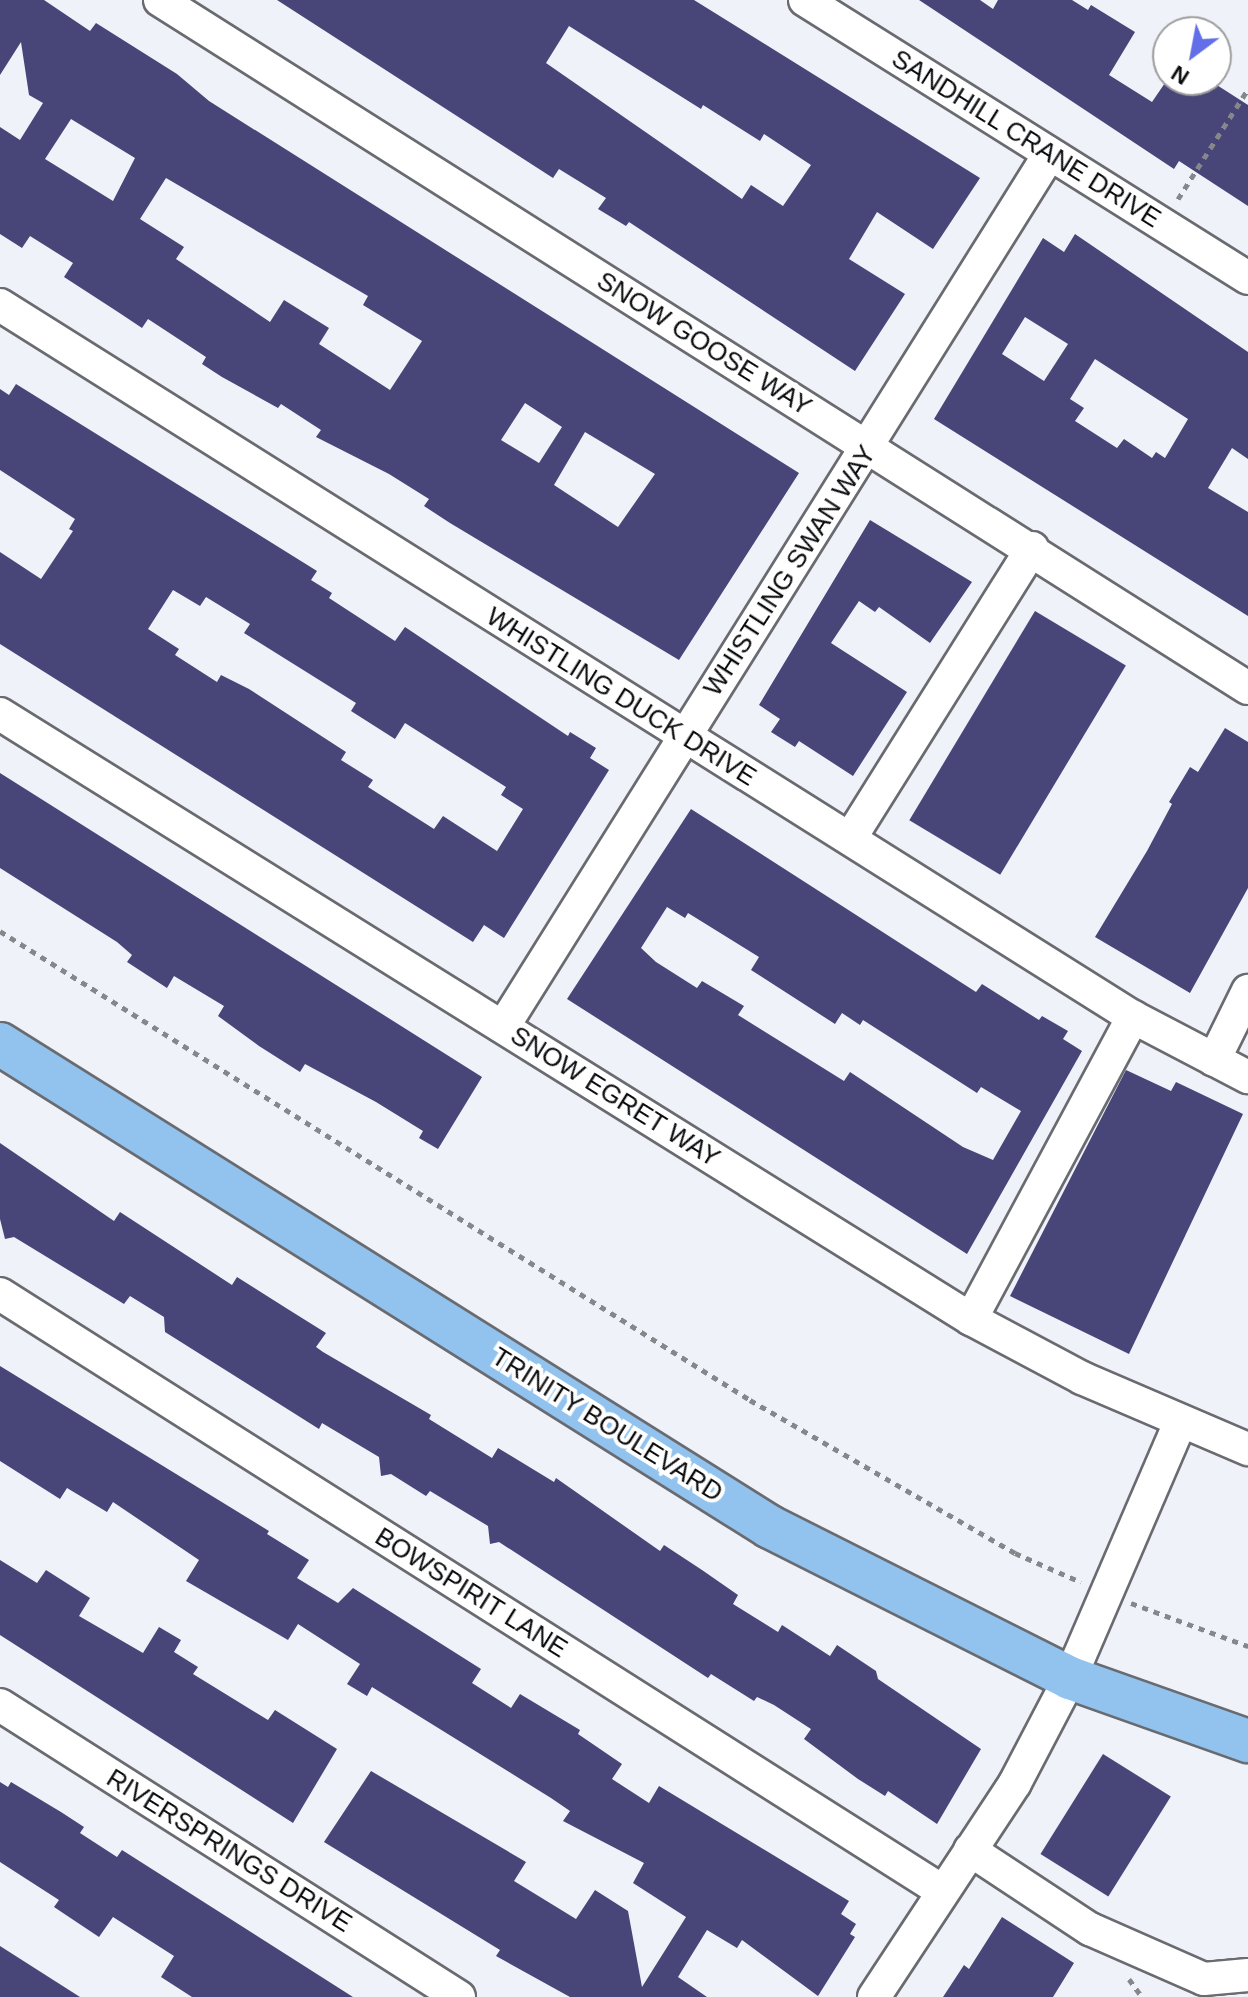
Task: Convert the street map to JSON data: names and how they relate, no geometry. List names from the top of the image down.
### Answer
{
  "streets": {
    "main road": ["TRINITY BOULEVARD"],
    "street": [
      "SANDHILL CRANE DRIVE",
      "SNOW GOOSE WAY",
      "WHISTLING SWAN WAY",
      "WHISTLING DUCK DRIVE",
      "SNOW EGRET WAY",
      "BOWSPIRIT LANE",
      "RIVERSPRINGS DRIVE"
    ]
  },
  "crossings": [
    ["SANDHILL CRANE DRIVE", "WHISTLING SWAN WAY"],
    ["SNOW GOOSE WAY", "WHISTLING SWAN WAY"],
    ["WHISTLING SWAN WAY", "WHISTLING DUCK DRIVE"],
    ["WHISTLING SWAN WAY", "SNOW EGRET WAY"]
  ],
  "north": "bottom left"
}
